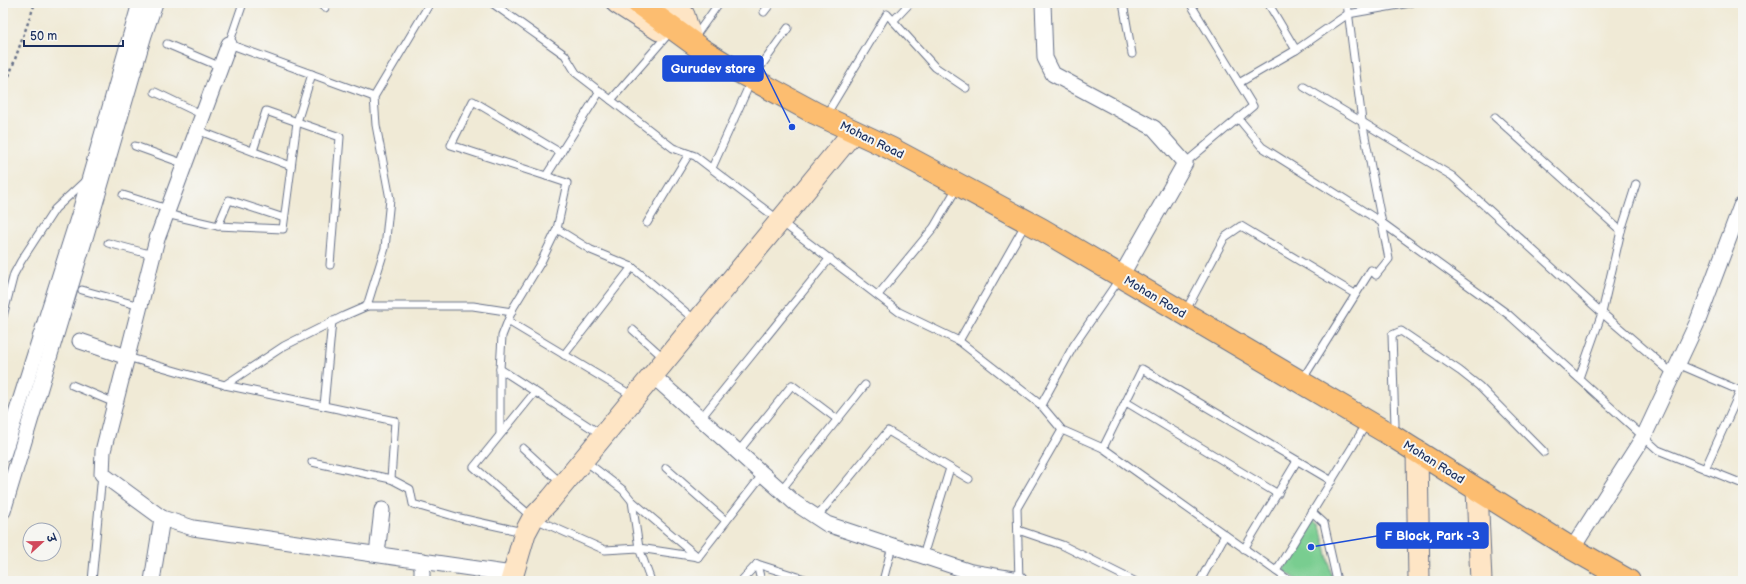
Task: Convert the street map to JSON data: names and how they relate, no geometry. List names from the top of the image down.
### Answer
{
  "streets": {
    "main road": ["Mohan Road"]
  },
  "places": ["Gurudev store", "F Block, Park -3"],
  "scale_bar": "50 m",
  "north": "right"
}
